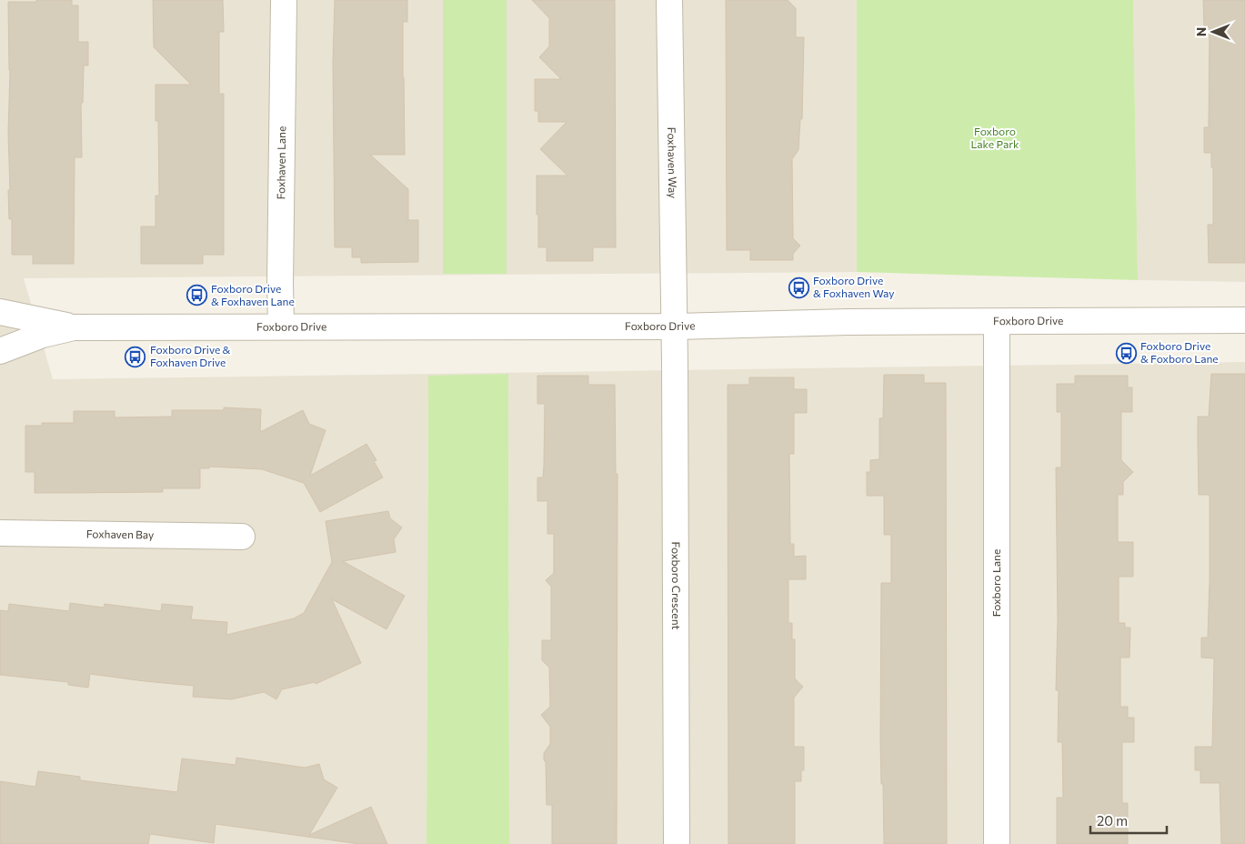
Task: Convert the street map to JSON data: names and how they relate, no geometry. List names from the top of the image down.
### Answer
{
  "streets": {
    "street": [
      "Foxhaven Lane",
      "Foxhaven Way",
      "Foxboro Drive",
      "Foxhaven Bay",
      "Foxboro Lane",
      "Foxboro Crescent"
    ]
  },
  "crossings": [
    ["Foxhaven Lane", "Foxboro Drive"],
    ["Foxhaven Way", "Foxboro Drive"],
    ["Foxhaven Way", "Foxboro Crescent"],
    ["Foxboro Drive", "Foxboro Lane"],
    ["Foxboro Drive", "Foxboro Crescent"]
  ],
  "parks": ["Foxboro Lake Park"],
  "places": {
    "bus stop": [
      "Foxboro Drive & Foxhaven Way",
      "Foxboro Drive & Foxhaven Lane",
      "Foxboro Drive & Foxboro Lane",
      "Foxboro Drive & Foxhaven Drive"
    ]
  },
  "scale_bar": "20 m",
  "north": "left"
}
